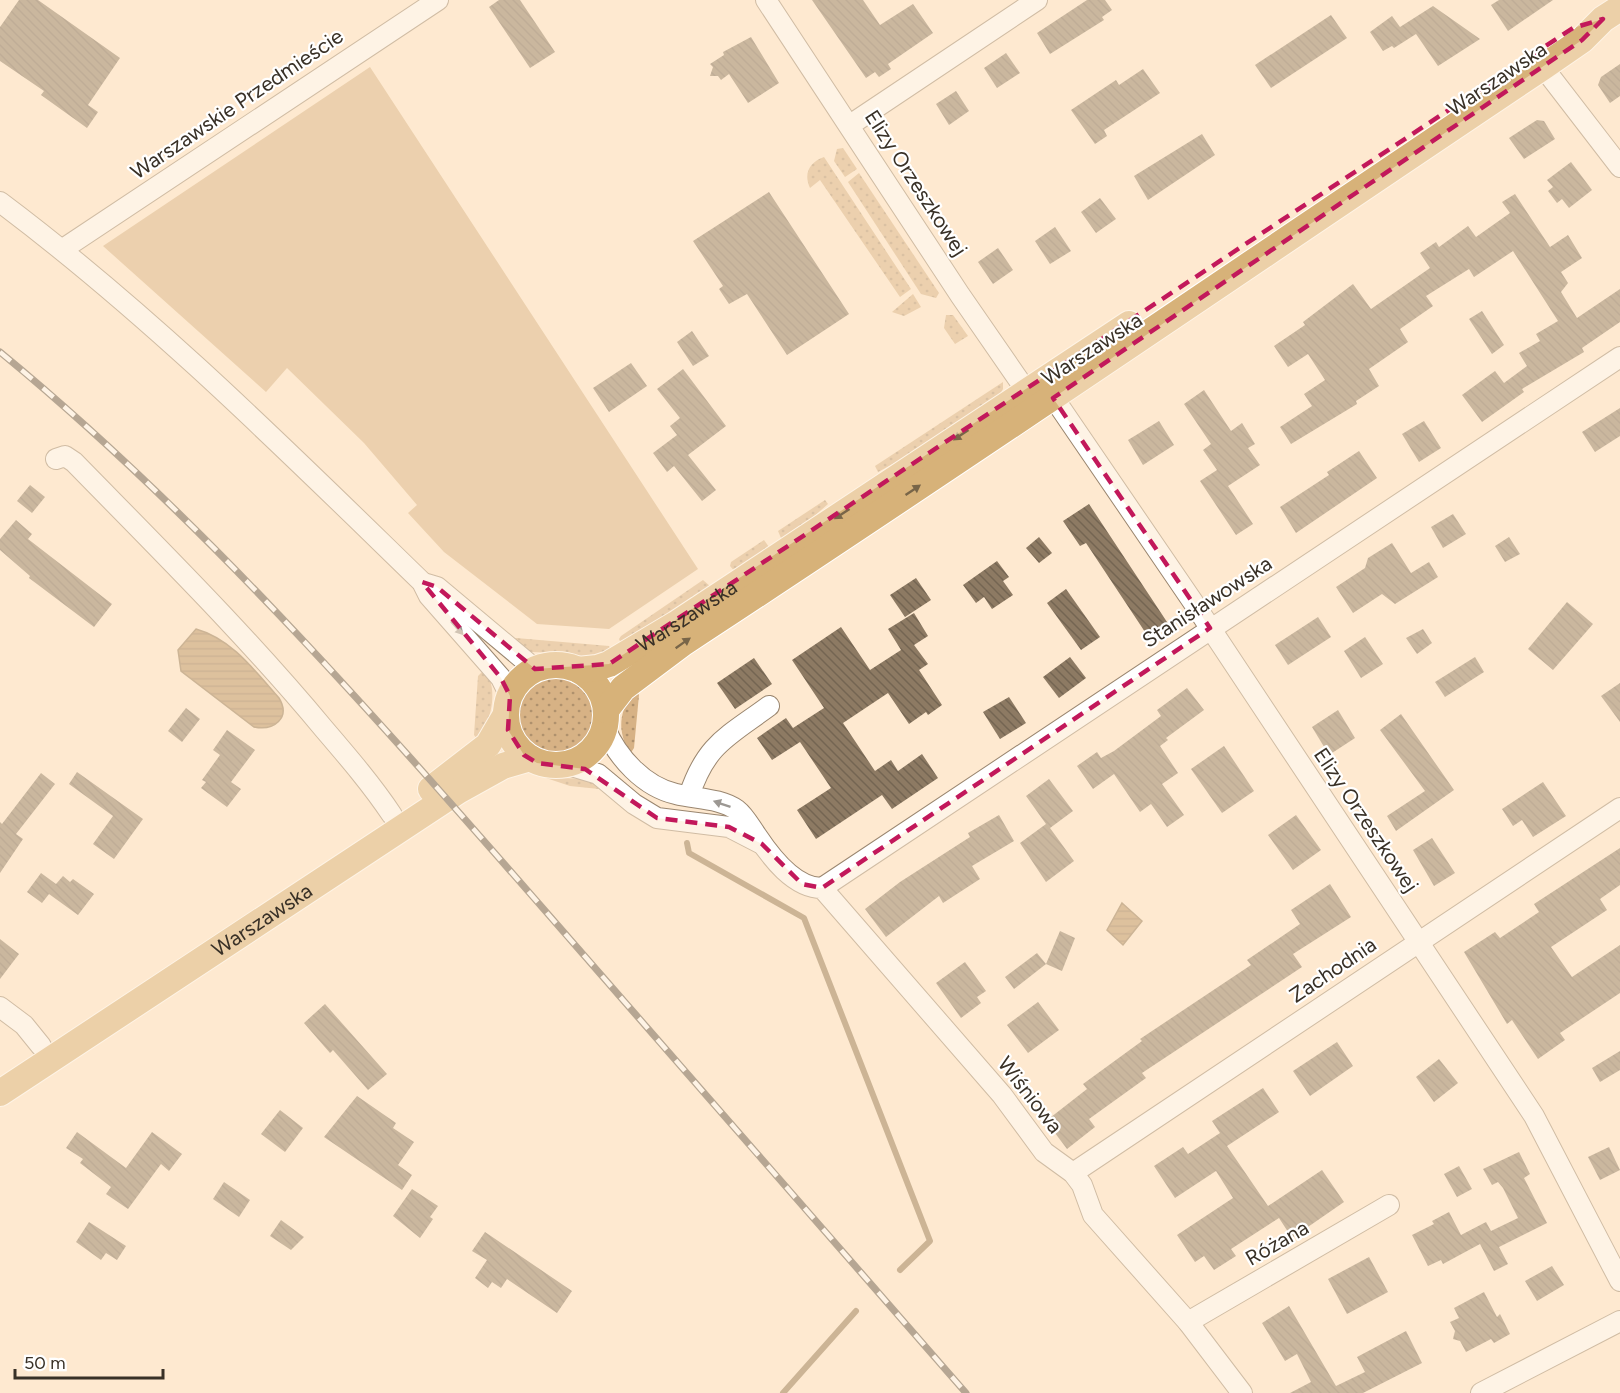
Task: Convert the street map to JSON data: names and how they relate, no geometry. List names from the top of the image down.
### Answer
{
  "streets": {
    "main road": ["Warszawska"],
    "street": [
      "Warszawskie Przedmieście",
      "Elizy Orzeszkowej",
      "Stanisławowska",
      "Zachodnia",
      "Wiśniowa",
      "Różana"
    ]
  },
  "crossings": [
    ["Warszawska", "Elizy Orzeszkowej"],
    ["Warszawska", "Wiśniowa"],
    ["Elizy Orzeszkowej", "Stanisławowska"],
    ["Elizy Orzeszkowej", "Zachodnia"],
    ["Stanisławowska", "Wiśniowa"],
    ["Zachodnia", "Wiśniowa"],
    ["Wiśniowa", "Różana"]
  ],
  "scale_bar": "50 m"
}
